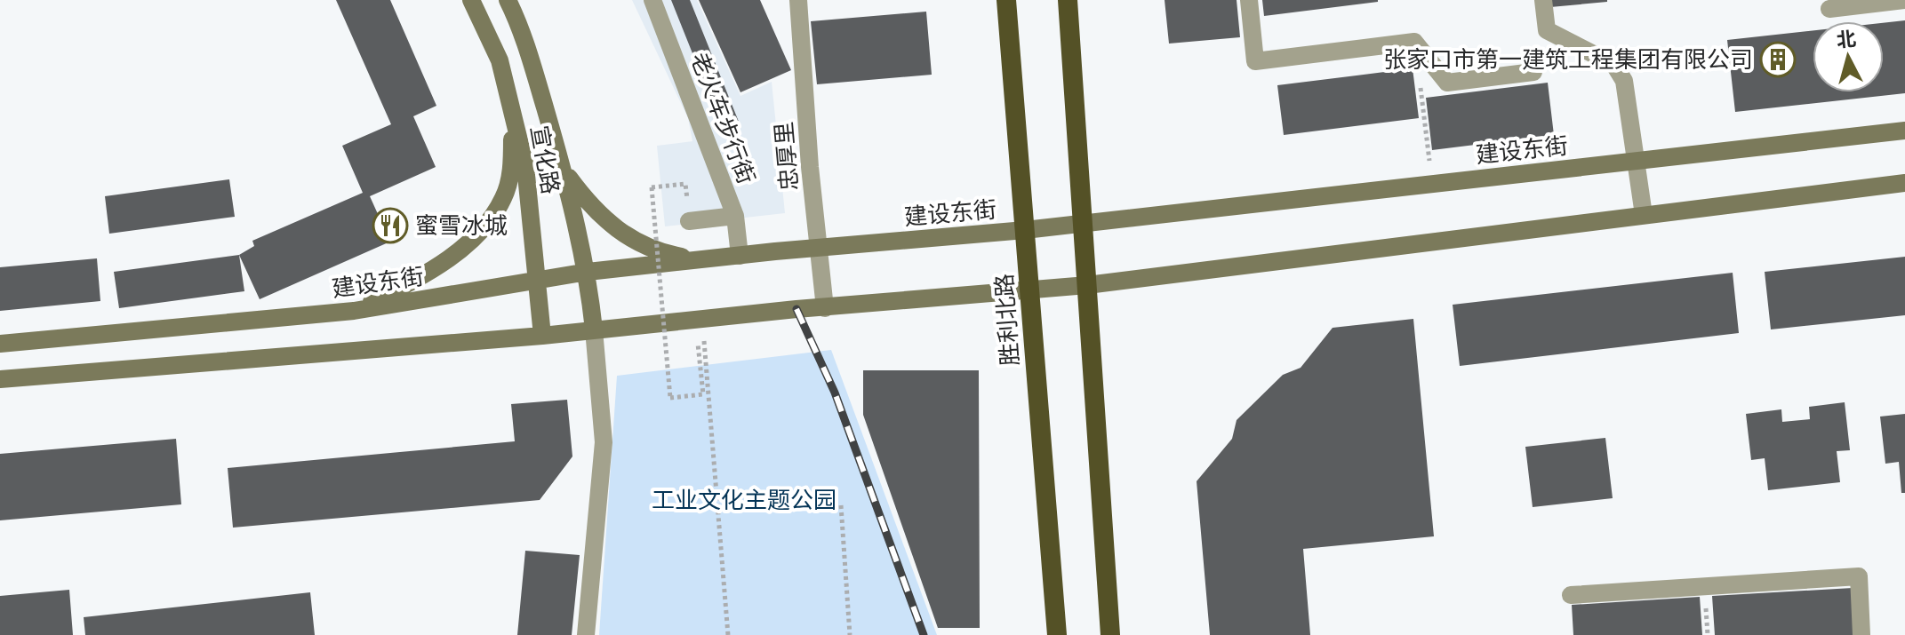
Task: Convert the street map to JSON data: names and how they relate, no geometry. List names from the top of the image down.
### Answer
{
  "streets": {
    "highway": ["胜利北路"],
    "main road": ["建设东街", "宣化路"],
    "street": ["老火车步行街", "忠厚里"]
  },
  "crossings": [
    ["老火车步行街", "建设东街"],
    ["建设东街", "忠厚里"],
    ["建设东街", "宣化路"],
    ["建设东街", "胜利北路"]
  ],
  "parks": ["工业文化主题公园"],
  "places": {
    "building": ["张家口市第一建筑工程集团有限公司"],
    "restaurant": ["蜜雪冰城"]
  },
  "north": "top"
}
